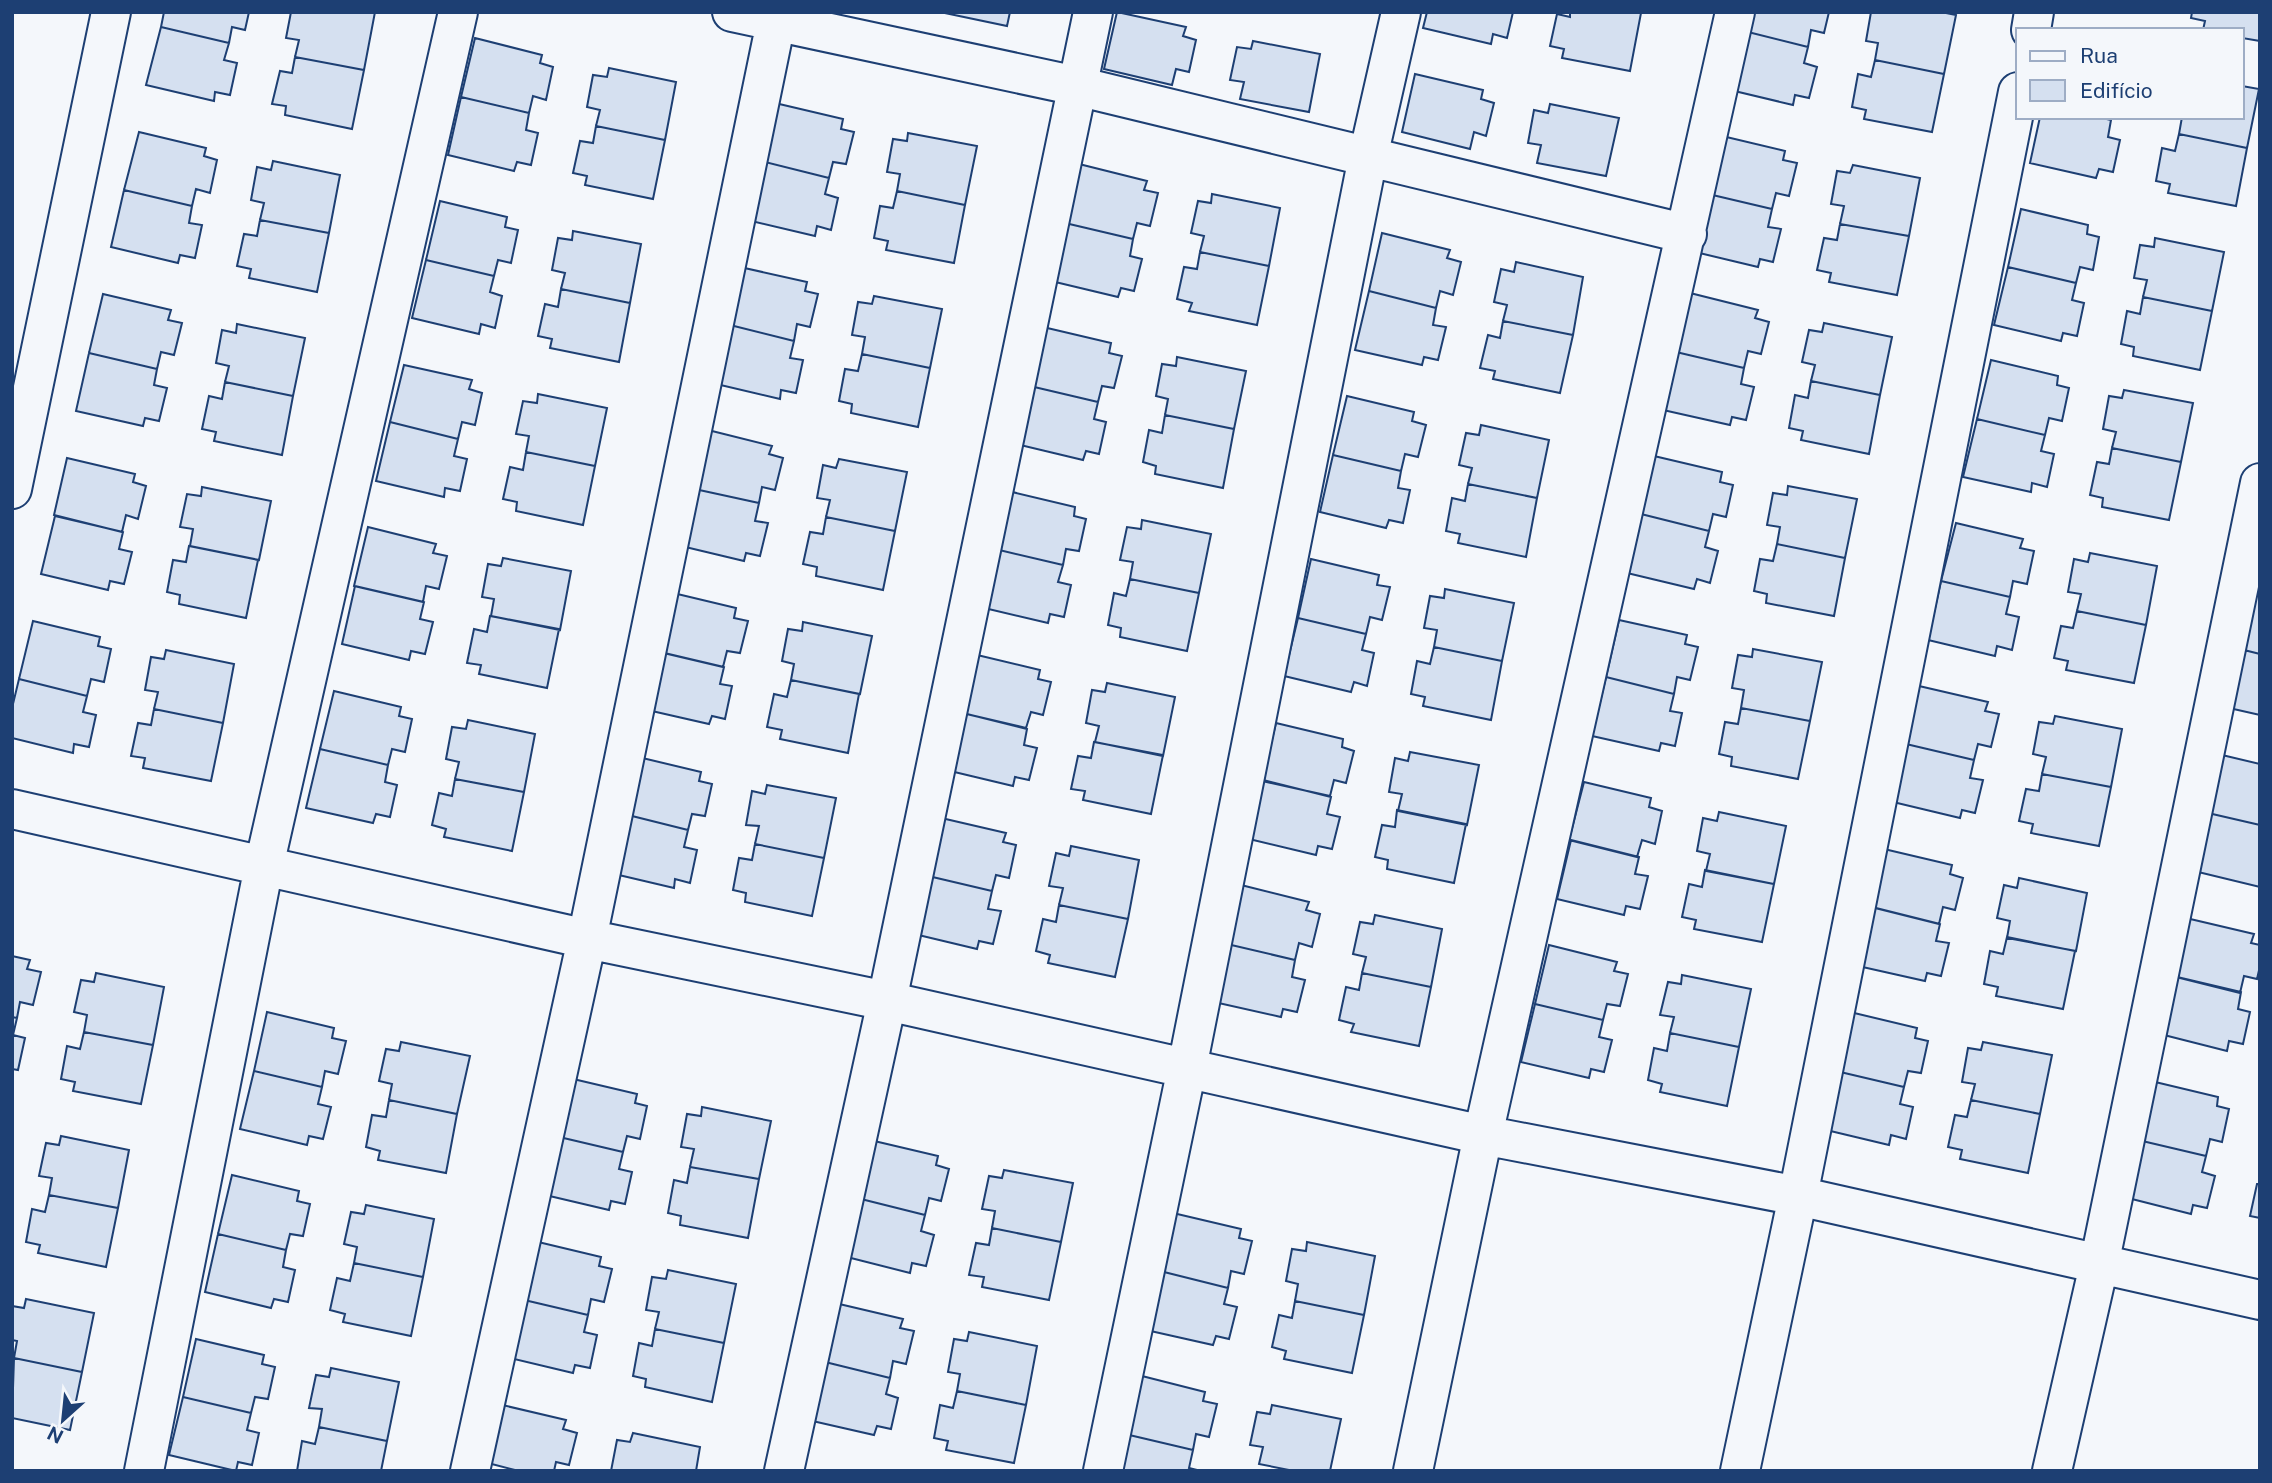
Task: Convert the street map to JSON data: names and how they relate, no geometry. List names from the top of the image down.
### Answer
{
  "legend": ["Rua", "Edifício"],
  "north": "bottom left"
}
